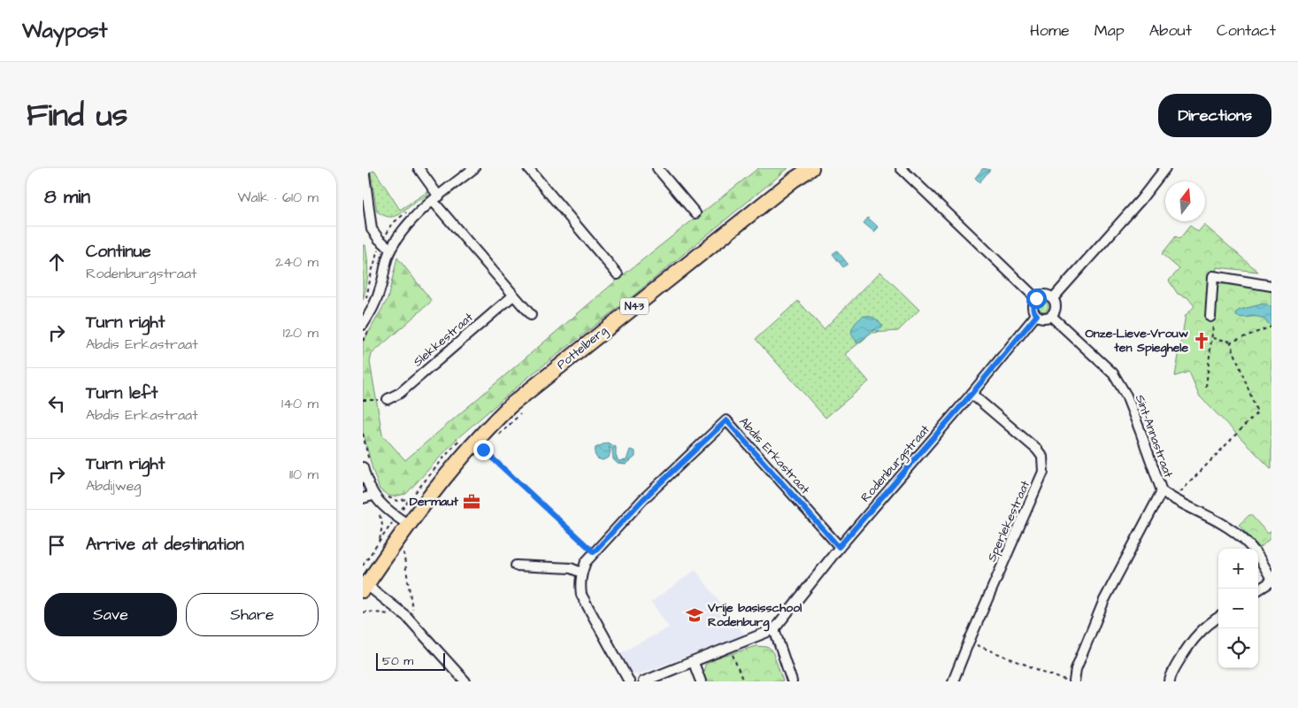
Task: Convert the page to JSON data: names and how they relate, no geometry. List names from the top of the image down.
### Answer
{
  "streets": {
    "main road": ["N43", "Pottelberg"],
    "street": [
      "Slekkestraat",
      "Sint-Annastraat",
      "Abdis Erkastraat",
      "Rodenburgstraat",
      "Sperlekestraat"
    ]
  },
  "crossings": [
    ["N43", "Pottelberg"],
    ["Sint-Annastraat", "Rodenburgstraat"],
    ["Abdis Erkastraat", "Rodenburgstraat"],
    ["Rodenburgstraat", "Sperlekestraat"]
  ],
  "places": {
    "church": ["Onze-Lieve-Vrouw ten Spieghele"],
    "office": ["Dermaut"],
    "school or university": ["Vrije basisschool Rodenburg"]
  },
  "scale_bar": "50 m",
  "north": "top",
  "page": {
    "header": "Waypost",
    "nav": [
      "Home",
      "Map",
      "About",
      "Contact"
    ],
    "title": "Find us",
    "buttons": [
      "Directions",
      ["Save", "Share"]
    ],
    "heading": ["8 min", "Walk · 610 m"],
    "list": [
      ["Continue", "Rodenburgstraat", "240 m"],
      ["Turn right", "Abdis Erkastraat", "120 m"],
      ["Turn left", "Abdis Erkastraat", "140 m"],
      ["Turn right", "Abdijweg", "110 m"],
      "Arrive at destination"
    ],
    "map_buttons": ["+", "−"],
    "scale": "50 m"
  }
}
